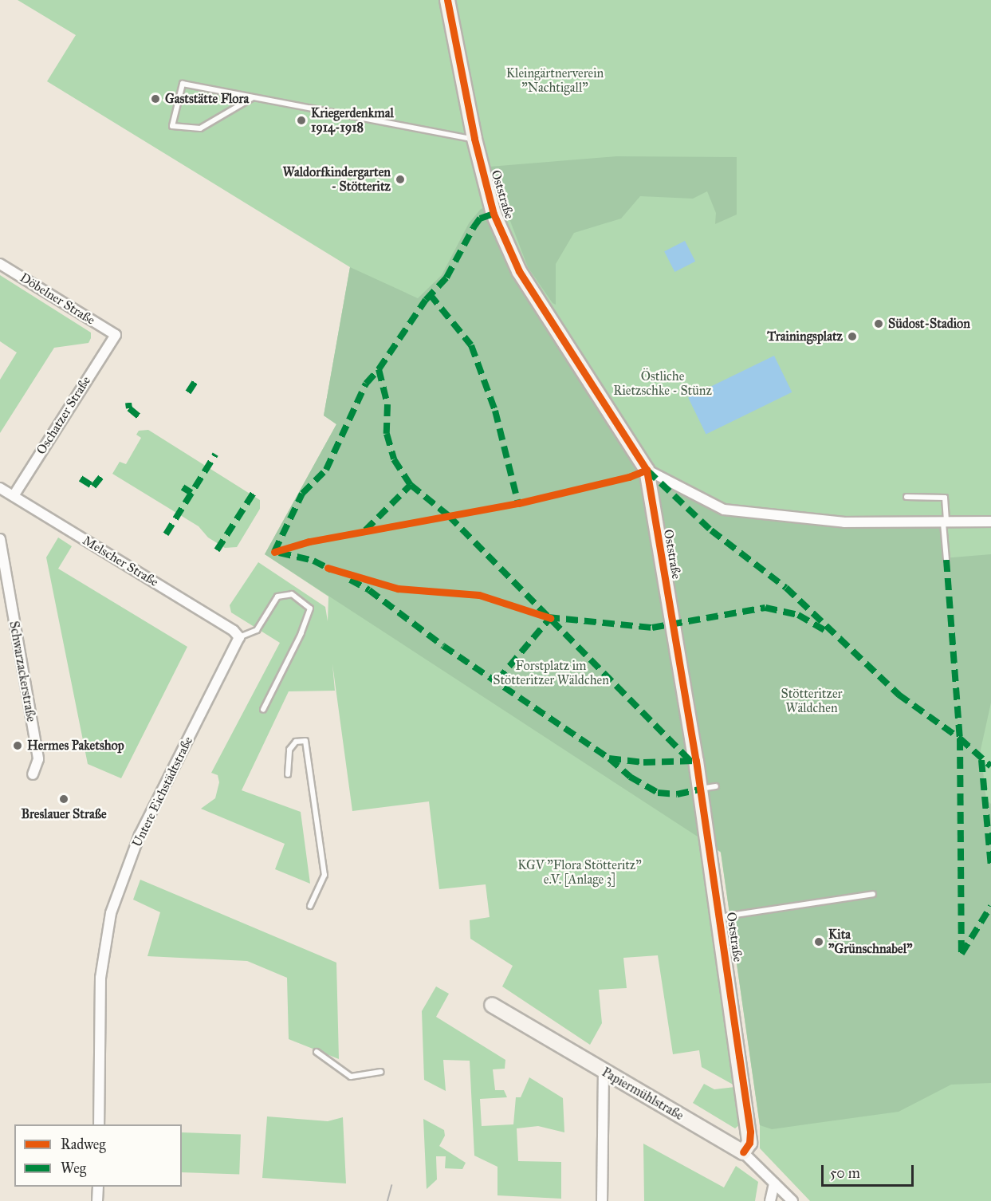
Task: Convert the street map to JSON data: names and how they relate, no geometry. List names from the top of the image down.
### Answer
{
  "streets": {
    "street": [
      "Oststraße",
      "Döbelner Straße",
      "Oschatzer Straße",
      "Melscher Straße",
      "Schwarzackerstraße",
      "Untere Eichstädtstraße",
      "Papiermühlstraße"
    ]
  },
  "crossings": [
    ["Oststraße", "Papiermühlstraße"],
    ["Döbelner Straße", "Oschatzer Straße"],
    ["Oschatzer Straße", "Melscher Straße"],
    ["Melscher Straße", "Untere Eichstädtstraße"]
  ],
  "parks": [
    "Kleingärtnerverein \"Nachtigall\"",
    "Östliche Rietzschke - Stünz",
    "Forstplatz im Stötteritzer Wäldchen",
    "Stötteritzer Wäldchen",
    "KGV \"Flora Stötteritz\" e.V. [Anlage 3]"
  ],
  "places": [
    "Gaststätte Flora",
    "Kriegerdenkmal 1914-1918",
    "Waldorfkindergarten - Stötteritz",
    "Südost-Stadion",
    "Trainingsplatz",
    "Hermes Paketshop",
    "Breslauer Straße",
    "Kita \"Grünschnabel\""
  ],
  "legend": ["Radweg", "Weg"],
  "scale_bar": "50 m"
}
